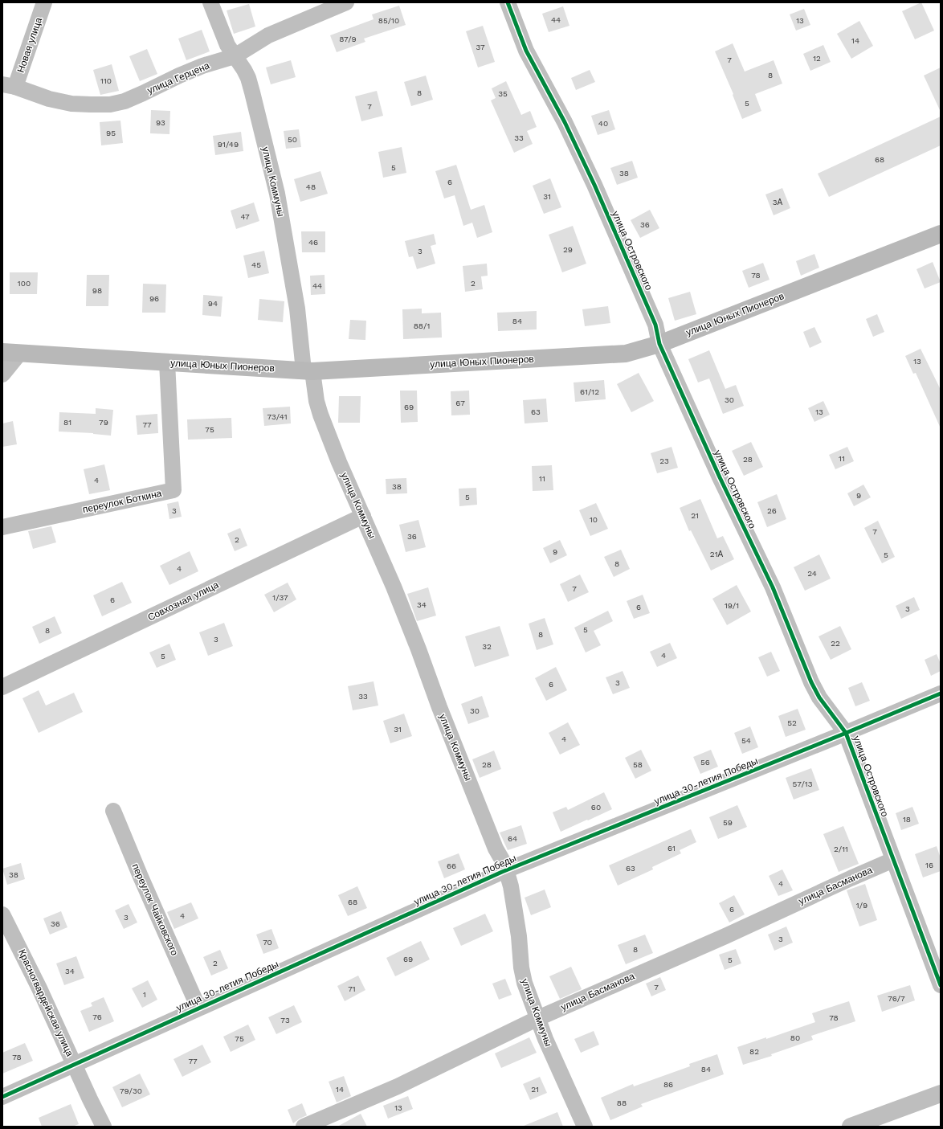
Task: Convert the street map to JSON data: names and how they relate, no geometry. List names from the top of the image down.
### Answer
{
  "streets": {
    "main road": ["улица Юных Пионеров"],
    "street": [
      "Новая улица",
      "улица Герцена",
      "улица Коммуны",
      "улица Островского",
      "переулок Боткина",
      "Совхозная улица",
      "улица 30-летия Победы",
      "улица Басманова",
      "переулок Чайковского",
      "Красногвардейская улица"
    ]
  },
  "crossings": [
    ["Новая улица", "улица Герцена"],
    ["улица Герцена", "улица Коммуны"],
    ["улица Коммуны", "улица Юных Пионеров"],
    ["улица Коммуны", "Совхозная улица"],
    ["улица Коммуны", "улица 30-летия Победы"],
    ["улица Коммуны", "улица Басманова"],
    ["улица Островского", "улица Юных Пионеров"],
    ["улица Островского", "улица 30-летия Победы"],
    ["улица Островского", "улица Басманова"],
    ["улица Юных Пионеров", "переулок Боткина"],
    ["улица 30-летия Победы", "переулок Чайковского"],
    ["улица 30-летия Победы", "Красногвардейская улица"]
  ],
  "house_numbers": [
    "44",
    "85/10",
    "13",
    "87/9",
    "14",
    "37",
    "12",
    "7",
    "8",
    "110",
    "8",
    "35",
    "5",
    "7",
    "93",
    "40",
    "95",
    "33",
    "50",
    "91/49",
    "68",
    "5",
    "38",
    "6",
    "48",
    "31",
    "3А",
    "47",
    "36",
    "46",
    "29",
    "3",
    "45",
    "78",
    "100",
    "2",
    "44",
    "98",
    "96",
    "94",
    "84",
    "88/1",
    "13",
    "61/12",
    "30",
    "67",
    "69",
    "63",
    "13",
    "73/41",
    "81",
    "79",
    "77",
    "75",
    "11",
    "28",
    "23",
    "11",
    "4",
    "38",
    "9",
    "5",
    "3",
    "26",
    "21",
    "10",
    "7",
    "36",
    "2",
    "9",
    "21А",
    "5",
    "8",
    "4",
    "24",
    "7",
    "1/37",
    "6",
    "34",
    "19/1",
    "6",
    "3",
    "5",
    "8",
    "8",
    "3",
    "22",
    "32",
    "4",
    "5",
    "3",
    "6",
    "33",
    "30",
    "52",
    "31",
    "4",
    "54",
    "56",
    "28",
    "58",
    "57/13",
    "60",
    "18",
    "59",
    "64",
    "61",
    "2/11",
    "16",
    "66",
    "63",
    "38",
    "4",
    "68",
    "1/9",
    "6",
    "4",
    "3",
    "36",
    "3",
    "70",
    "8",
    "69",
    "5",
    "2",
    "34",
    "7",
    "71",
    "1",
    "76/7",
    "76",
    "78",
    "73",
    "80",
    "75",
    "82",
    "78",
    "77",
    "84",
    "86",
    "14",
    "21",
    "79/30",
    "88",
    "13"
  ]
}
